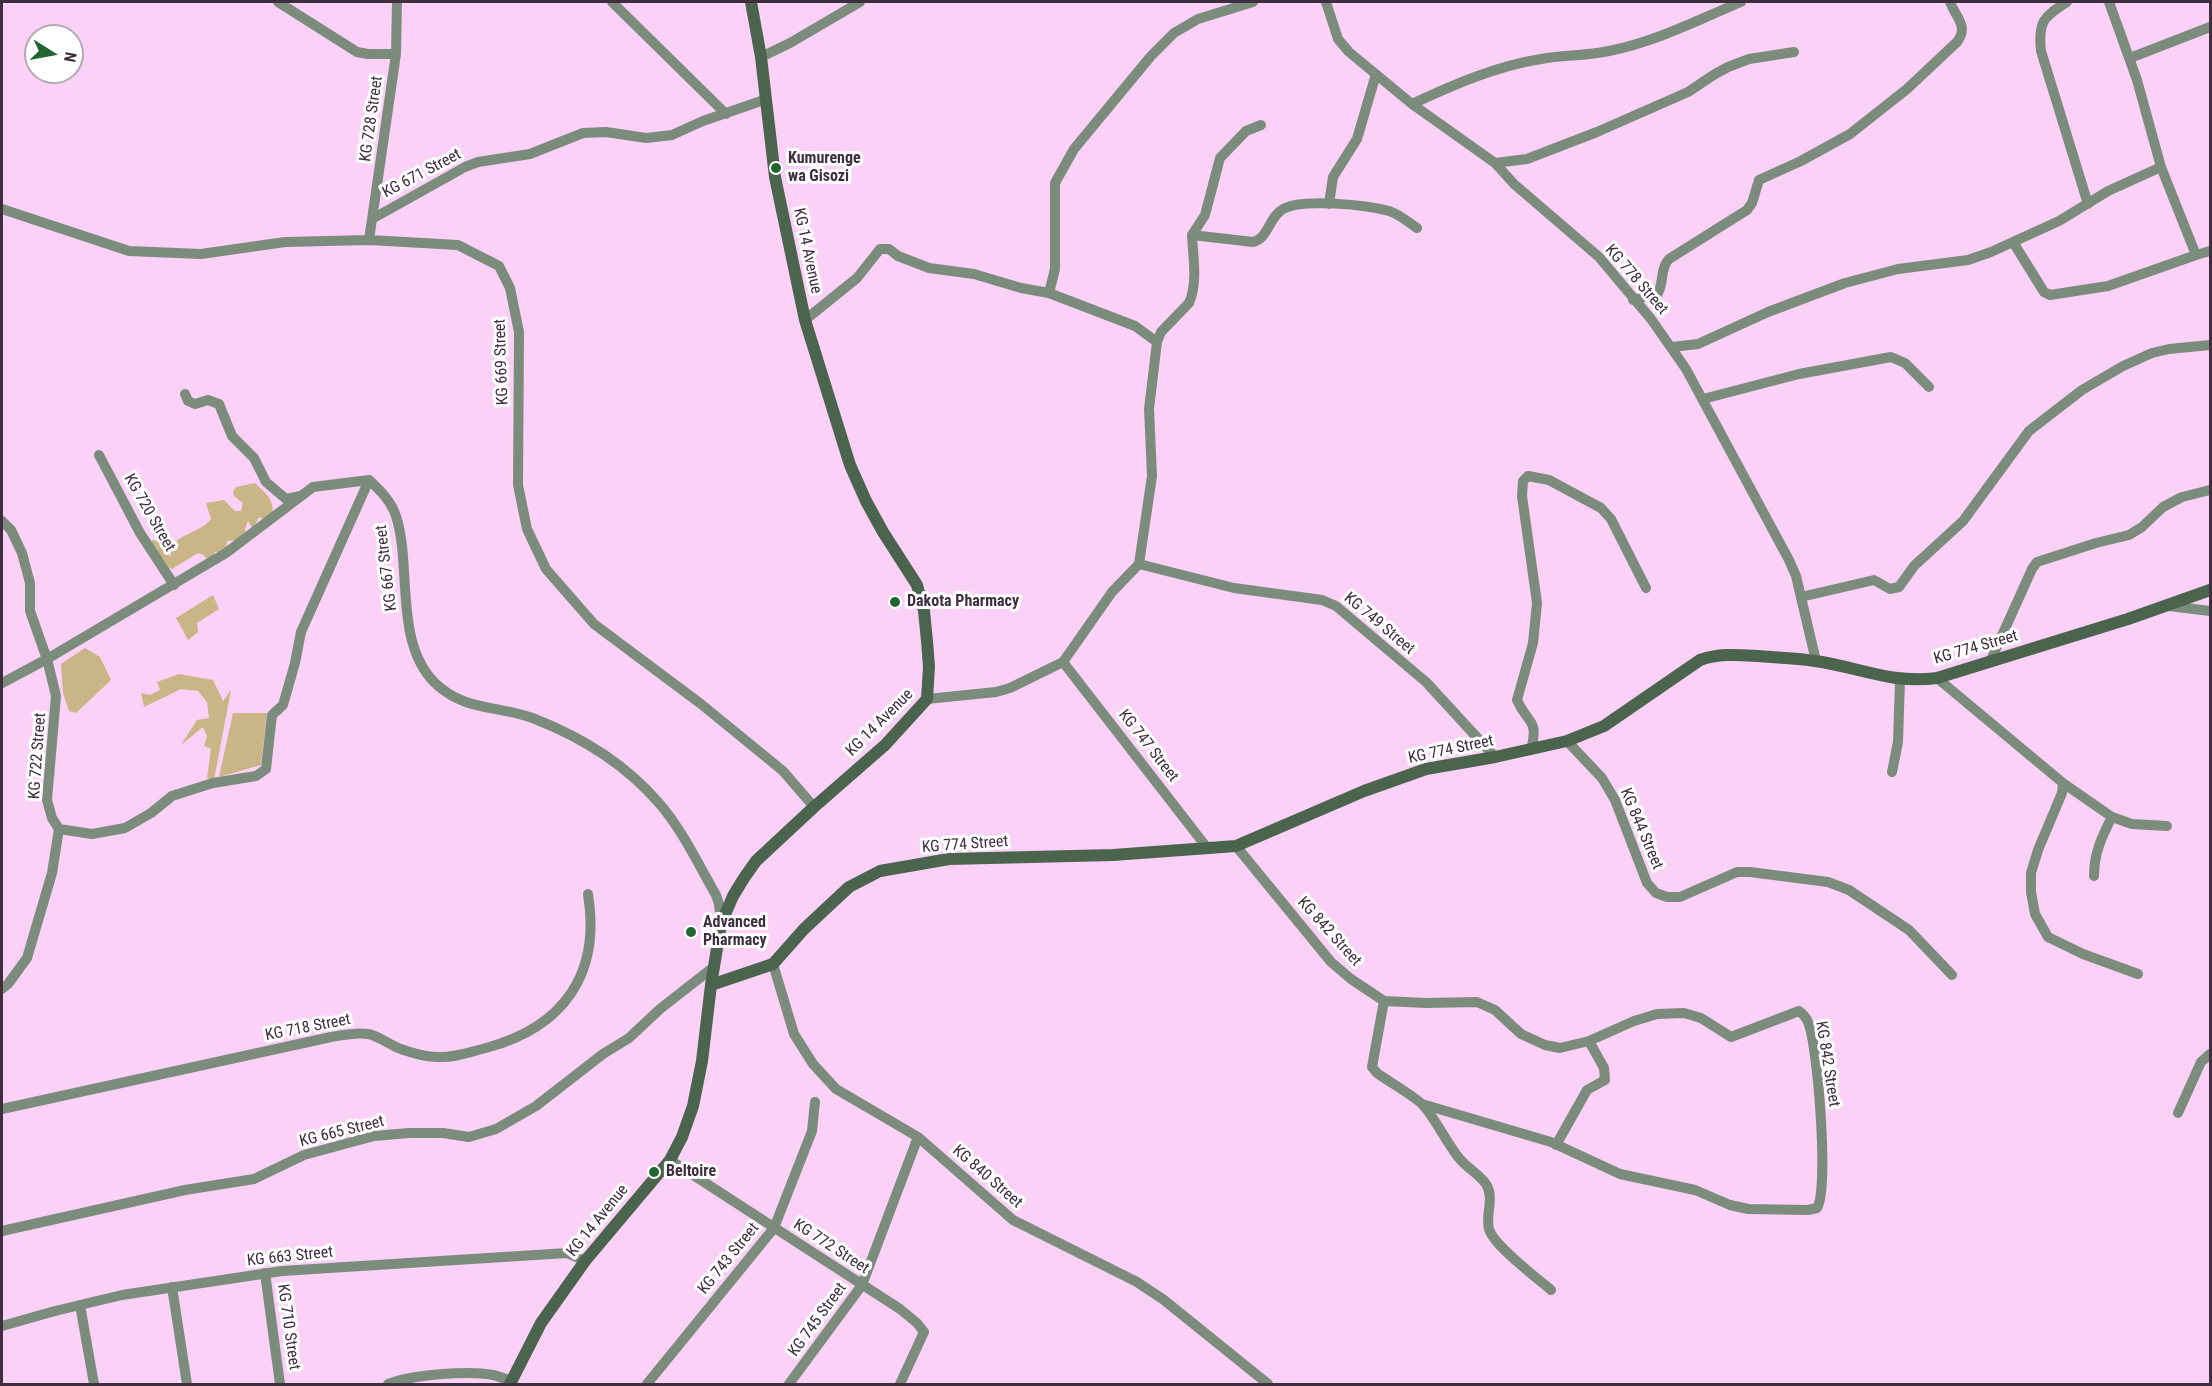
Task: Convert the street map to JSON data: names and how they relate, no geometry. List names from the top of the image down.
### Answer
{
  "streets": {
    "street": [
      "KG 728 Street",
      "KG 671 Street",
      "KG 14 Avenue",
      "KG 778 Street",
      "KG 669 Street",
      "KG 720 Street",
      "KG 667 Street",
      "KG 749 Street",
      "KG 774 Street",
      "KG 747 Street",
      "KG 722 Street",
      "KG 844 Street",
      "KG 842 Street",
      "KG 718 Street",
      "KG 665 Street",
      "KG 840 Street",
      "KG 772 Street",
      "KG 663 Street",
      "KG 743 Street",
      "KG 745 Street",
      "KG 710 Street"
    ]
  },
  "crossings": [
    ["KG 728 Street", "KG 671 Street"],
    ["KG 728 Street", "KG 669 Street"],
    ["KG 671 Street", "KG 14 Avenue"],
    ["KG 14 Avenue", "KG 669 Street"],
    ["KG 14 Avenue", "KG 667 Street"],
    ["KG 14 Avenue", "KG 774 Street"],
    ["KG 14 Avenue", "KG 665 Street"],
    ["KG 14 Avenue", "KG 772 Street"],
    ["KG 14 Avenue", "KG 663 Street"],
    ["KG 778 Street", "KG 774 Street"],
    ["KG 749 Street", "KG 774 Street"],
    ["KG 774 Street", "KG 747 Street"],
    ["KG 774 Street", "KG 844 Street"],
    ["KG 774 Street", "KG 842 Street"],
    ["KG 774 Street", "KG 840 Street"],
    ["KG 840 Street", "KG 745 Street"],
    ["KG 772 Street", "KG 743 Street"],
    ["KG 772 Street", "KG 745 Street"],
    ["KG 663 Street", "KG 710 Street"]
  ],
  "places": [
    "Kumurenge wa Gisozi",
    "Dakota Pharmacy",
    "Advanced Pharmacy",
    "Beltoire"
  ],
  "north": "right"
}
